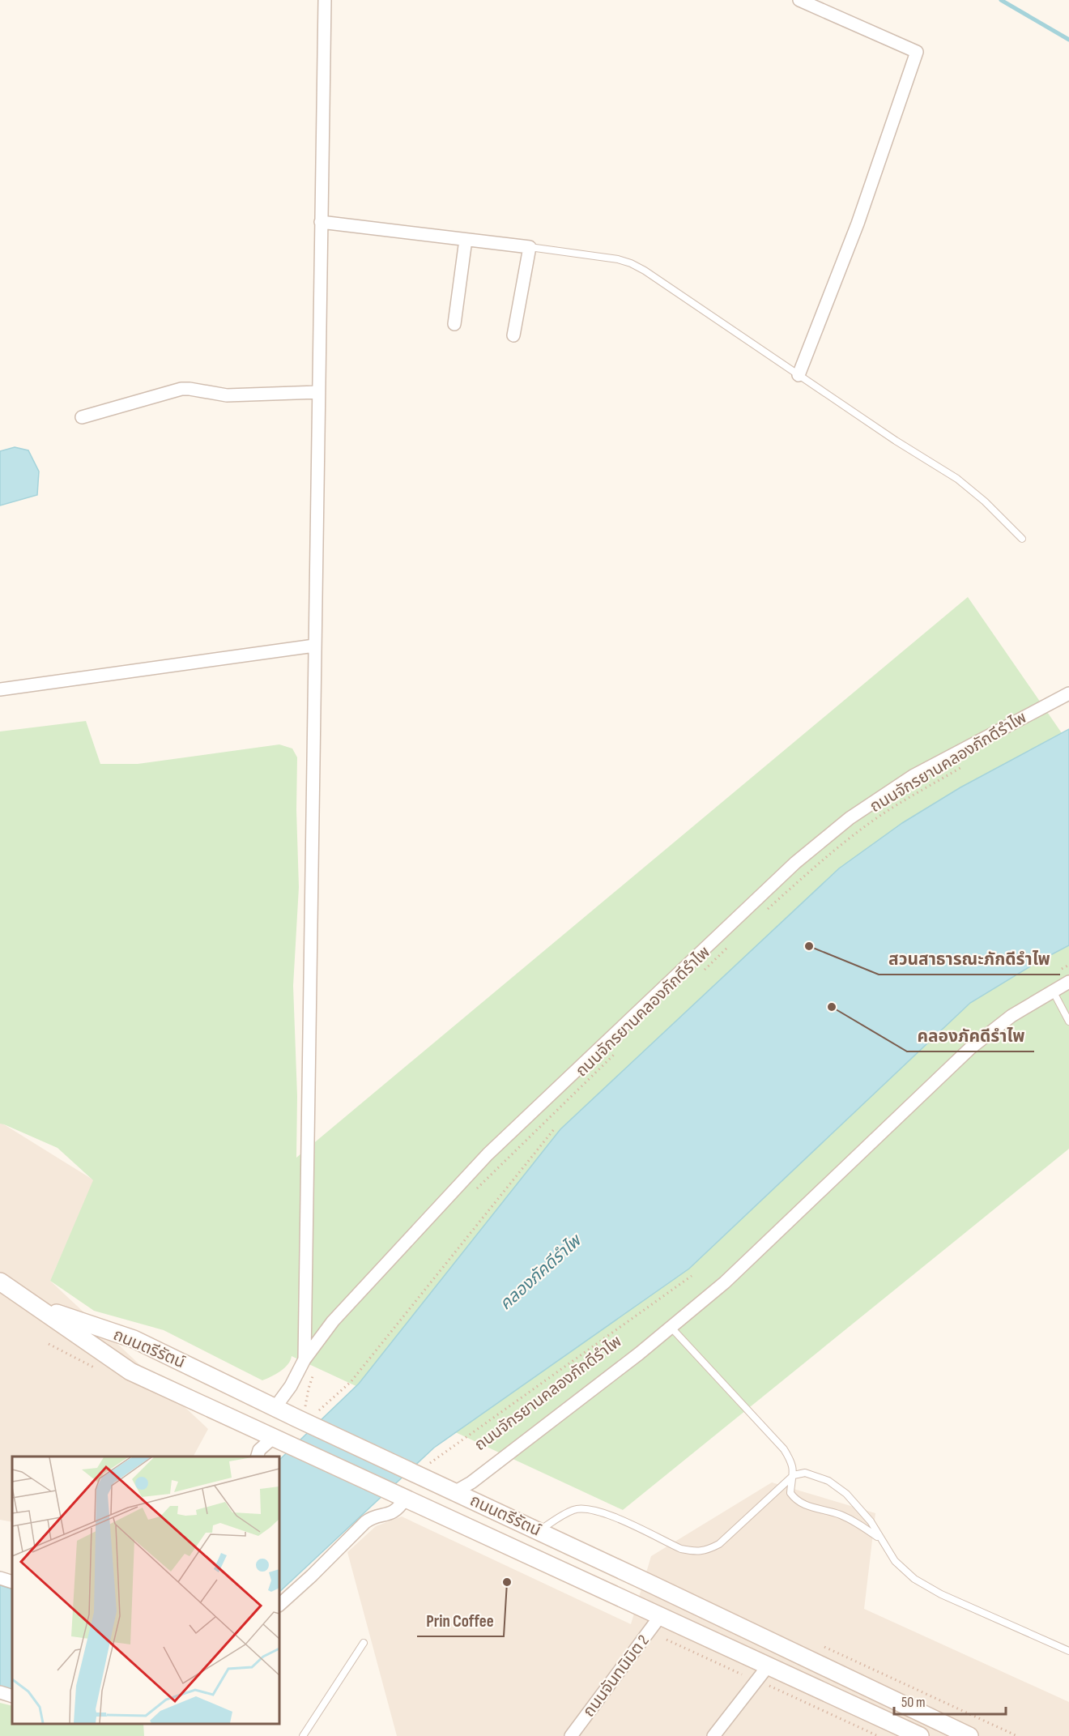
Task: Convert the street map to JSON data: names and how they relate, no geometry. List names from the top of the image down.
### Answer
{
  "streets": {
    "main road": ["ถนนตรีรัตน์"],
    "street": ["ถนนจันทนิมิต 2"],
    "path": ["ถนนจักรยานคลองภักดีรำไพ"]
  },
  "crossings": [
    ["ถนนตรีรัตน์", "ถนนจันทนิมิต 2"]
  ],
  "water": ["คลองภัคดีรำไพ"],
  "places": ["สวนสาธารณะภักดีรำไพ", "คลองภัคดีรำไพ", "Prin Coffee"],
  "scale_bar": "50 m"
}
